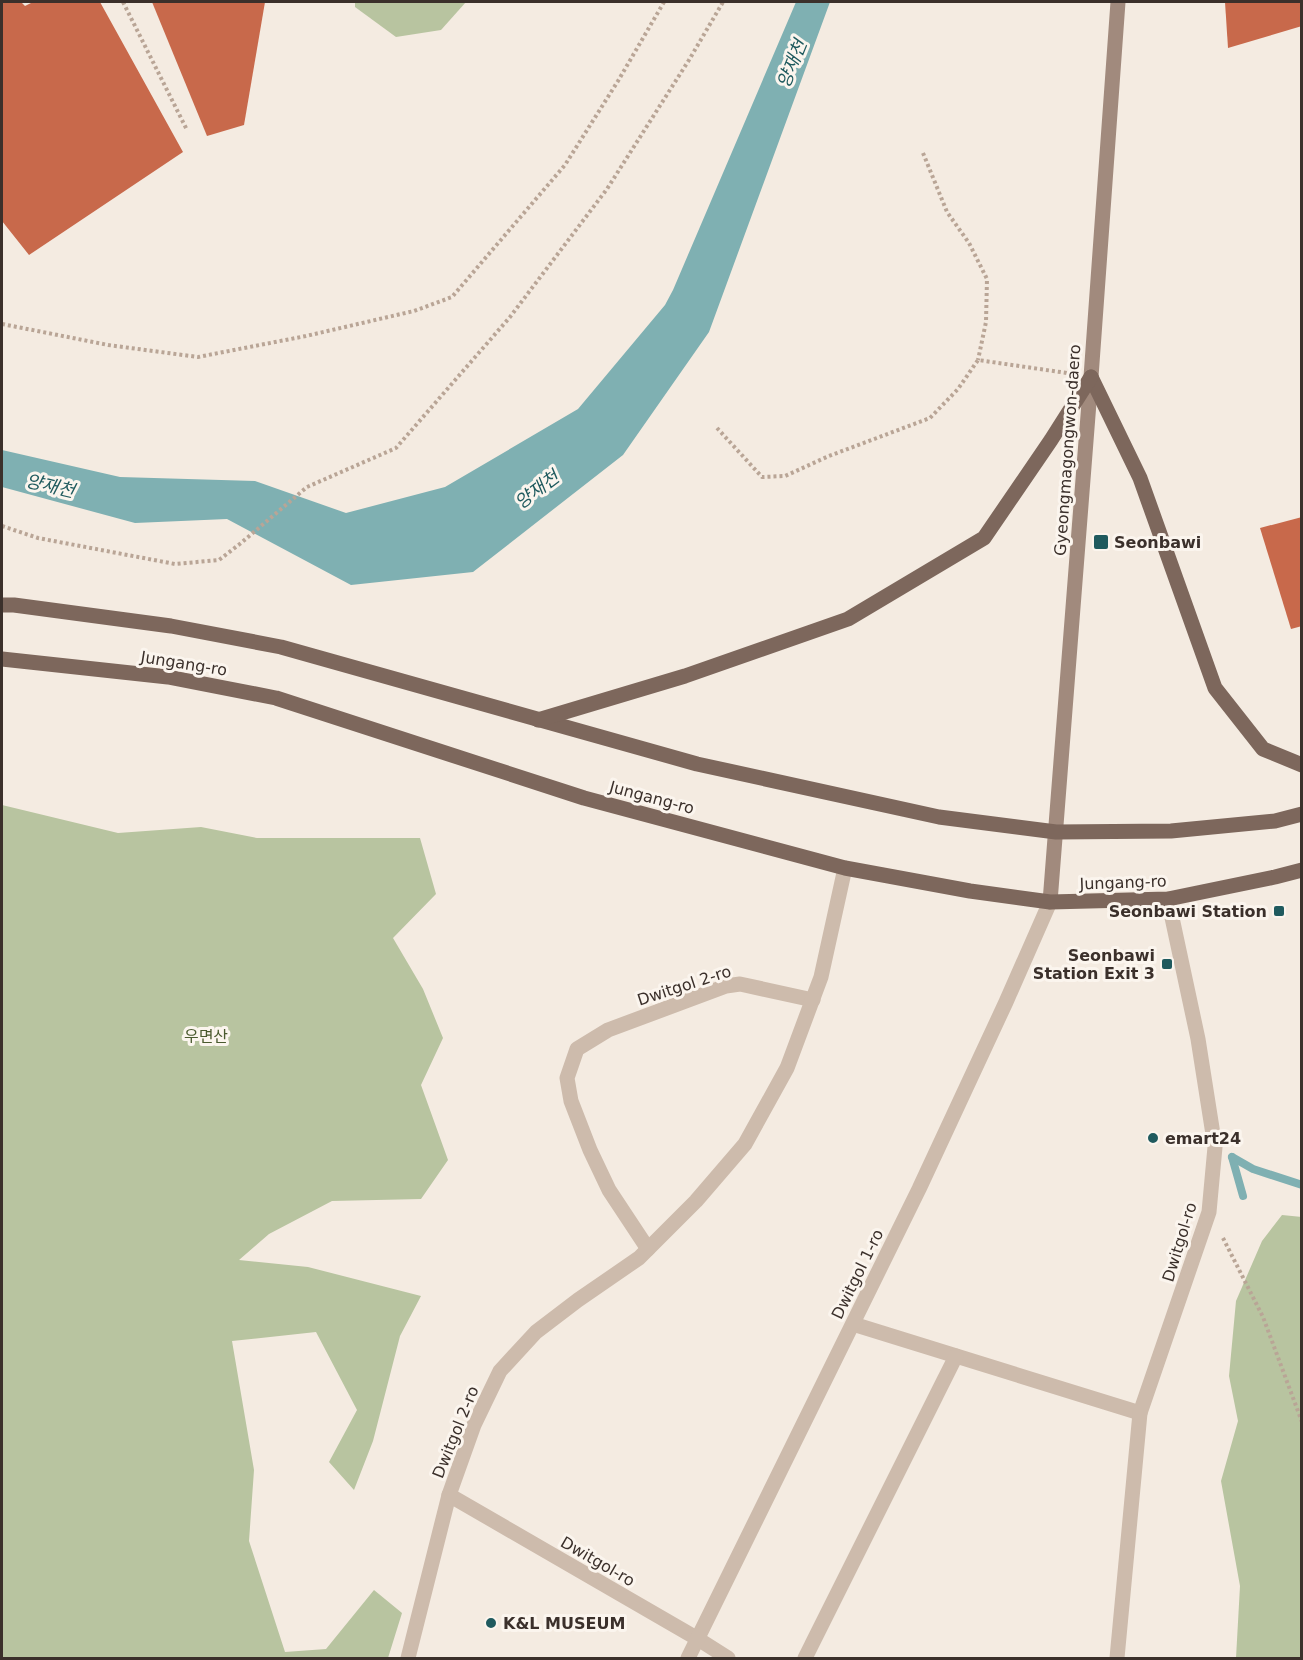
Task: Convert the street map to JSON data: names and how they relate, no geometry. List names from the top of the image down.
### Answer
{
  "streets": {
    "main road": ["Jungang-ro"],
    "street": [
      "Gyeongmagongwon-daero",
      "Dwitgol 2-ro",
      "Dwitgol-ro",
      "Dwitgol 1-ro"
    ]
  },
  "crossings": [
    ["Gyeongmagongwon-daero", "Jungang-ro"],
    ["Gyeongmagongwon-daero", "Dwitgol 1-ro"],
    ["Jungang-ro", "Dwitgol 2-ro"],
    ["Jungang-ro", "Dwitgol-ro"],
    ["Jungang-ro", "Dwitgol 1-ro"],
    ["Dwitgol 2-ro", "Dwitgol-ro"],
    ["Dwitgol-ro", "Dwitgol 1-ro"]
  ],
  "water": ["양재천"],
  "parks": ["우면산"],
  "places": {
    "transit": ["Seonbawi", "Seonbawi Station", "Seonbawi Station Exit 3"],
    "other": ["emart24", "K&L MUSEUM"]
  }
}
